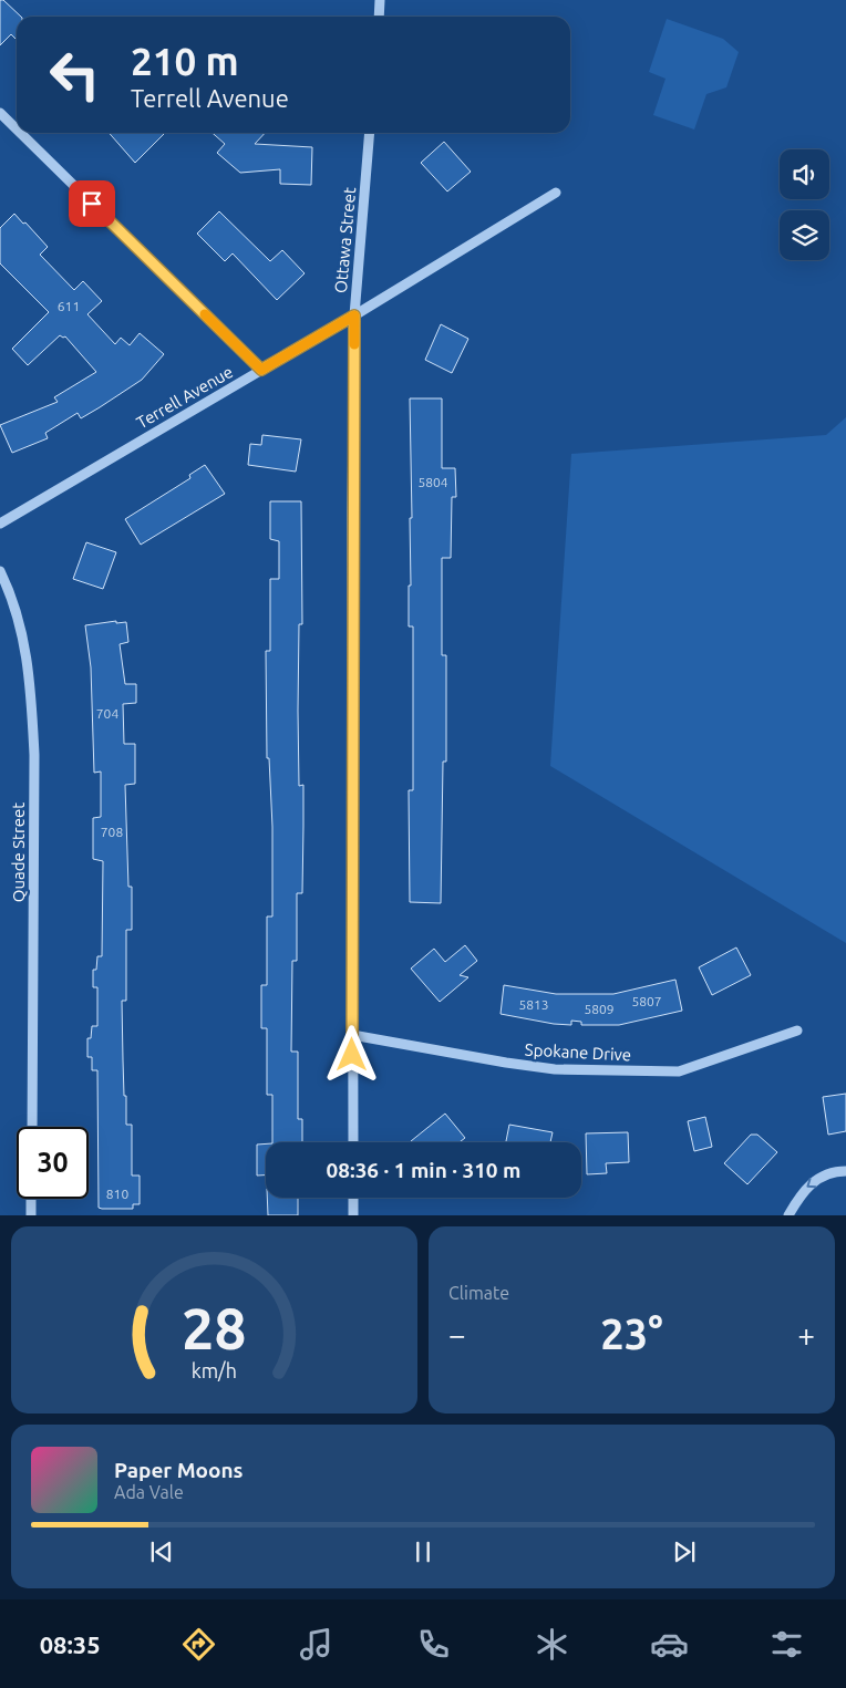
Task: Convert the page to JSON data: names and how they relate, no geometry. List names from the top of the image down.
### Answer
{
  "streets": {
    "street": [
      "Ottawa Street",
      "Terrell Avenue",
      "Quade Street",
      "Spokane Drive"
    ]
  },
  "crossings": [
    ["Ottawa Street", "Terrell Avenue"],
    ["Ottawa Street", "Spokane Drive"]
  ],
  "house_numbers": [
    "611",
    "5804",
    "704",
    "708",
    "5807",
    "5813",
    "5809",
    "810"
  ],
  "page": {
    "turn": ["210 m", "Terrell Avenue"],
    "limit": "30",
    "trip": "08:36 · 1 min · 310 m",
    "tile": "Climate",
    "heat": ["−", "23°", "+"],
    "song": ["Paper Moons", "Ada Vale"],
    "tabs": "08:35",
    "gauge": ["28", "km/h"]
  }
}
